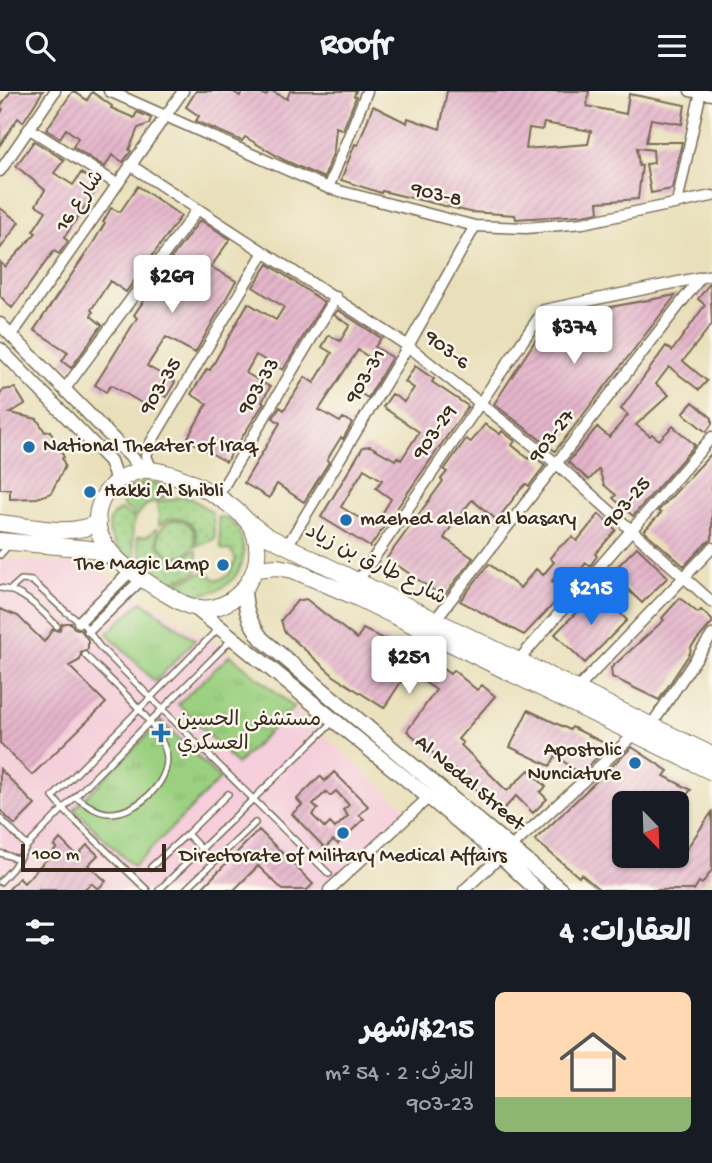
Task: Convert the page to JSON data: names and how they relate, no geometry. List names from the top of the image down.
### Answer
{
  "streets": {
    "main road": ["شارع طارق بن زياد", "Al Nedal Street"],
    "street": [
      "903-8",
      "شارع 16",
      "903-6",
      "903-31",
      "903-35",
      "903-33",
      "903-29",
      "903-27",
      "903-25"
    ]
  },
  "crossings": [
    ["903-8", "شارع 16"],
    ["903-8", "903-31"],
    ["شارع 16", "903-6"],
    ["903-6", "903-31"],
    ["903-6", "903-35"],
    ["903-6", "903-33"],
    ["903-6", "903-29"],
    ["903-6", "903-27"],
    ["903-6", "903-25"],
    ["903-31", "شارع طارق بن زياد"],
    ["903-35", "903-33"],
    ["903-35", "شارع طارق بن زياد"],
    ["903-35", "Al Nedal Street"],
    ["903-33", "شارع طارق بن زياد"],
    ["903-33", "Al Nedal Street"],
    ["903-29", "903-27"],
    ["903-29", "شارع طارق بن زياد"],
    ["903-27", "شارع طارق بن زياد"],
    ["903-25", "شارع طارق بن زياد"],
    ["شارع طارق بن زياد", "Al Nedal Street"]
  ],
  "places": {
    "other": [
      "National Theater of Iraq",
      "Hakki Al Shibli",
      "maehed alelan al basary",
      "The Magic Lamp",
      "Apostolic Nunciature",
      "Directorate of Military Medical Affairs"
    ],
    "health": ["مستشفى الحسين العسكري"]
  },
  "scale_bar": "100 m",
  "north": "bottom right",
  "page": {
    "header": "Roofr",
    "price": [
      "$269",
      "$374",
      "$215",
      "$251"
    ],
    "scale": "100 m",
    "heading": "العقارات: 4",
    "list": [
      {
        "name": "$215/شهر",
        "note": "الغرف: 2 · 54 m² · 903-23"
      }
    ]
  }
}
